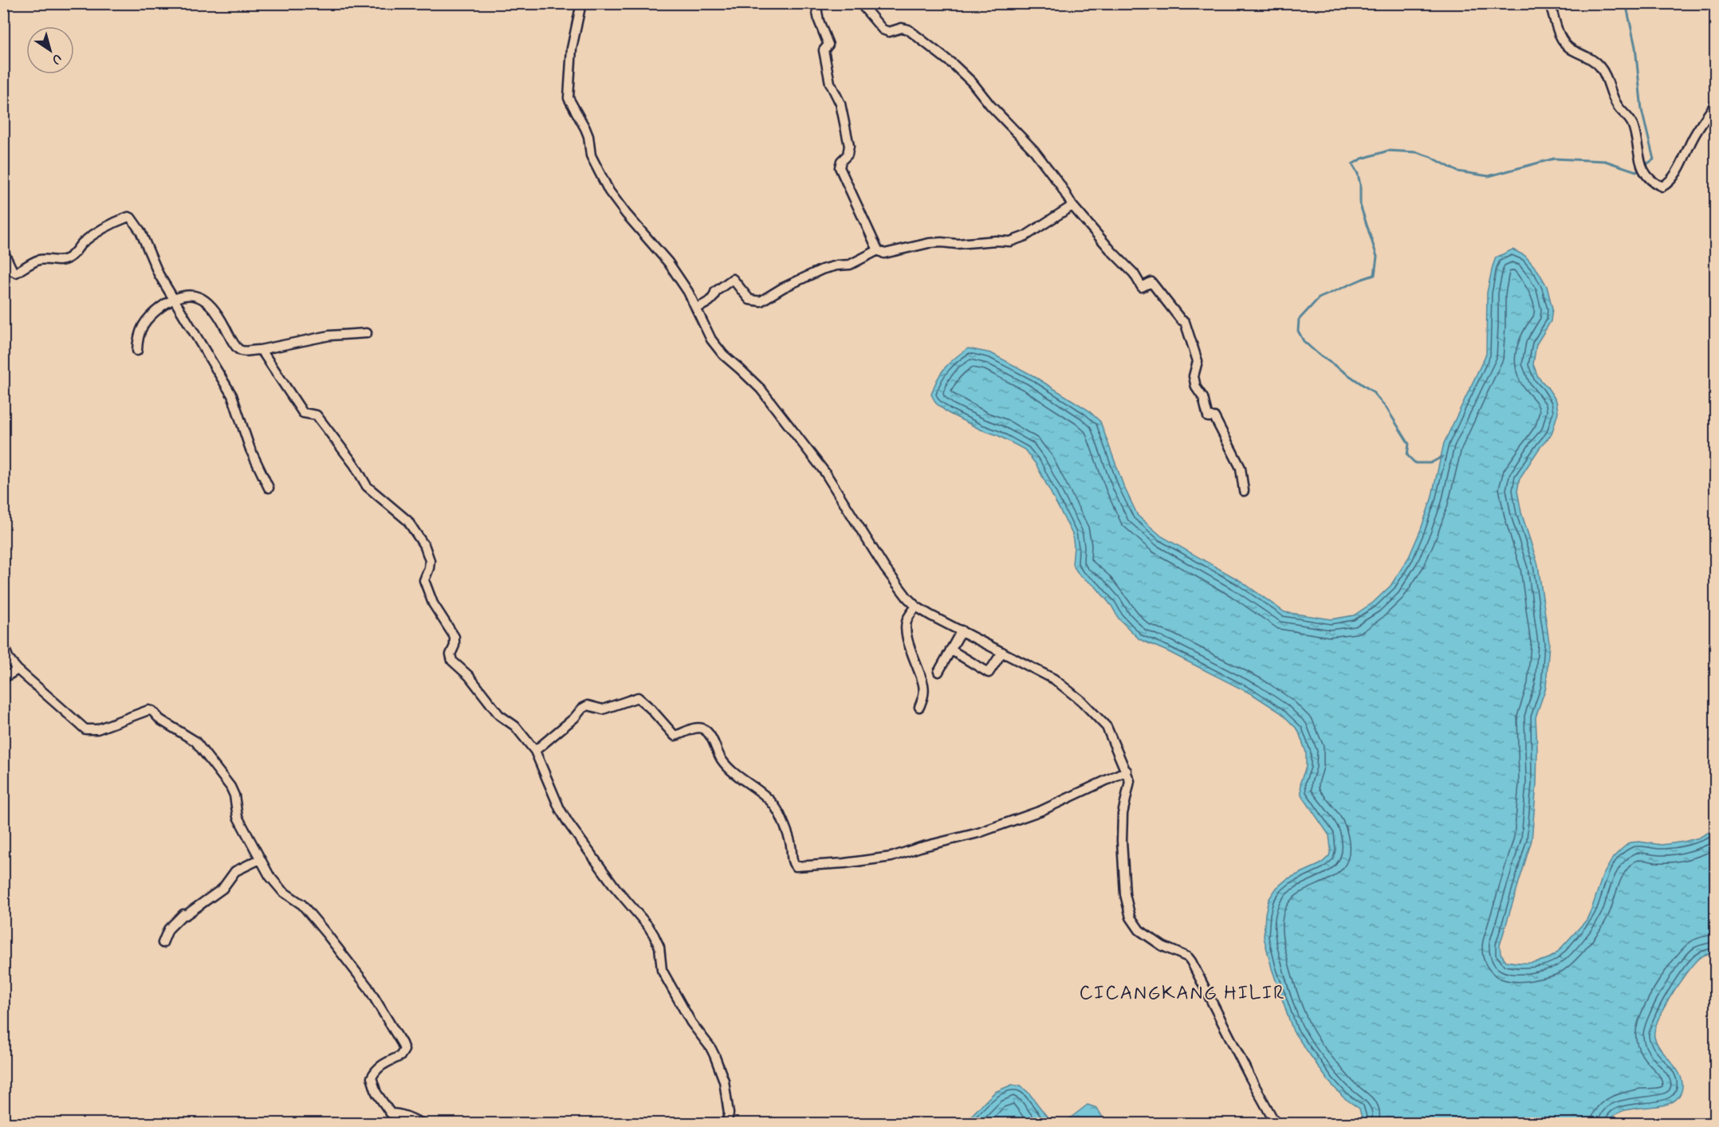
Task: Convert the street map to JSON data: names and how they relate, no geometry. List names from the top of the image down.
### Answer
{
  "districts": ["CICANGKANG HILIR"],
  "north": "bottom right"
}
